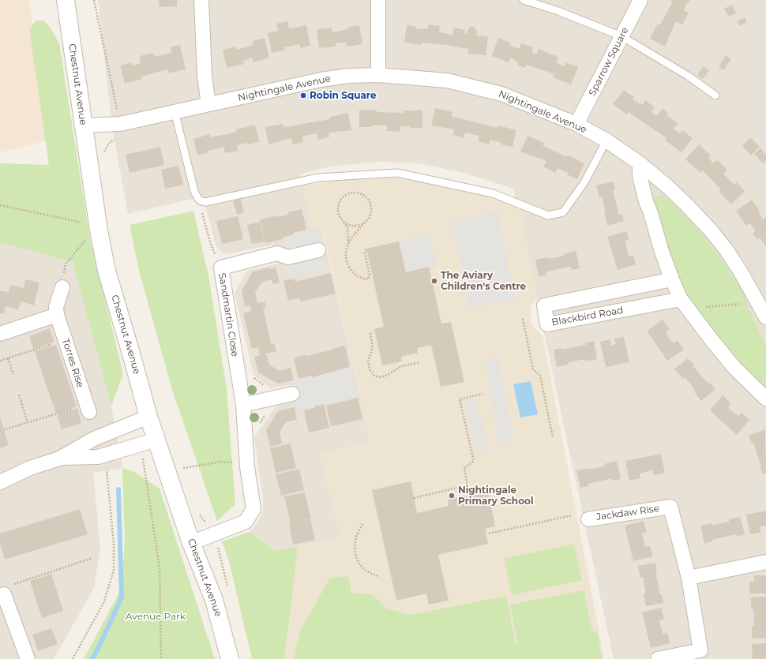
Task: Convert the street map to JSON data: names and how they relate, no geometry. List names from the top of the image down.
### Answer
{
  "streets": {
    "street": [
      "Sparrow Square",
      "Chestnut Avenue",
      "Nightingale Avenue",
      "Sandmartin Close",
      "Blackbird Road",
      "Torres Rise",
      "Jackdaw Rise"
    ]
  },
  "crossings": [
    ["Sparrow Square", "Nightingale Avenue"],
    ["Chestnut Avenue", "Nightingale Avenue"],
    ["Chestnut Avenue", "Sandmartin Close"]
  ],
  "parks": ["Avenue Park"],
  "places": ["Robin Square", "The Aviary Children's Centre", "Nightingale Primary School"]
}
